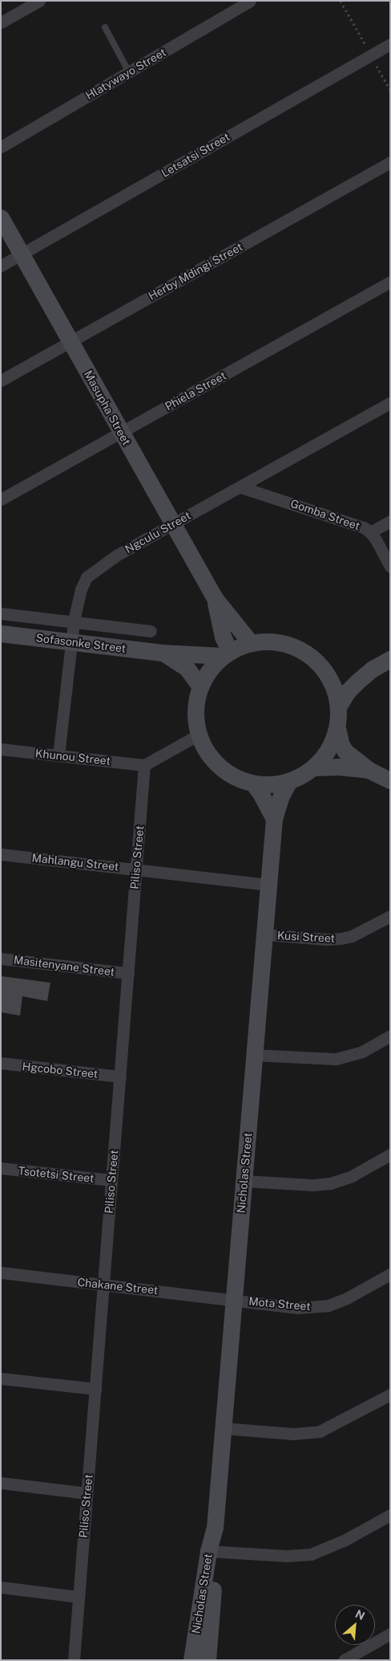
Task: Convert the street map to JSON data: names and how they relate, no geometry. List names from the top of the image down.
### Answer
{
  "streets": {
    "street": [
      "Hlatywayo Street",
      "Letsatsi Street",
      "Herby Mdingi Street",
      "Phiela Street",
      "Masupha Street",
      "Gomba Street",
      "Ngculu Street",
      "Sofasonke Street",
      "Khunou Street",
      "Piliso Street",
      "Mahlangu Street",
      "Kusi Street",
      "Masitenyane Street",
      "Hgcobo Street",
      "Nicholas Street",
      "Tsotetsi Street",
      "Chakane Street",
      "Mota Street"
    ]
  },
  "crossings": [
    ["Letsatsi Street", "Masupha Street"],
    ["Herby Mdingi Street", "Masupha Street"],
    ["Phiela Street", "Masupha Street"],
    ["Masupha Street", "Ngculu Street"],
    ["Masupha Street", "Sofasonke Street"],
    ["Masupha Street", "Nicholas Street"],
    ["Gomba Street", "Ngculu Street"],
    ["Ngculu Street", "Sofasonke Street"],
    ["Ngculu Street", "Khunou Street"],
    ["Sofasonke Street", "Nicholas Street"],
    ["Khunou Street", "Piliso Street"],
    ["Piliso Street", "Mahlangu Street"],
    ["Piliso Street", "Masitenyane Street"],
    ["Piliso Street", "Hgcobo Street"],
    ["Piliso Street", "Tsotetsi Street"],
    ["Piliso Street", "Chakane Street"],
    ["Mahlangu Street", "Nicholas Street"],
    ["Kusi Street", "Nicholas Street"],
    ["Nicholas Street", "Chakane Street"],
    ["Nicholas Street", "Mota Street"],
    ["Chakane Street", "Mota Street"]
  ],
  "north": "top right"
}
